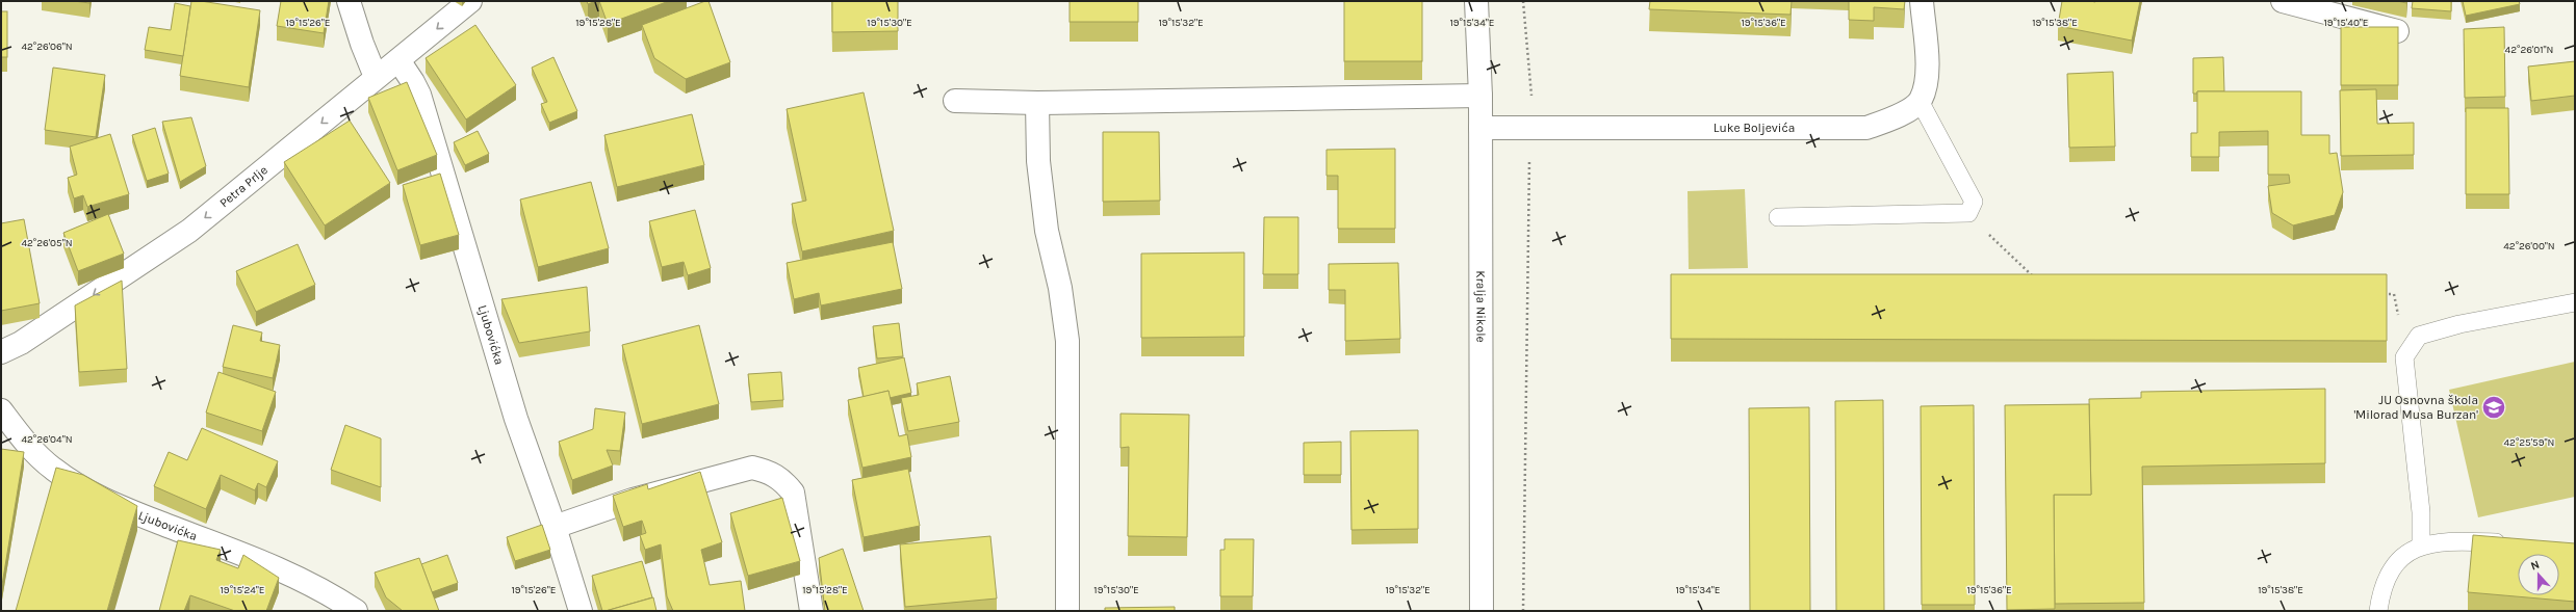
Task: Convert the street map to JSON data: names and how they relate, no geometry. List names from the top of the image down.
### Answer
{
  "streets": {
    "street": [
      "Luke Boljevića",
      "Petra Prlje",
      "Kralja Nikole",
      "Ljubovićka"
    ]
  },
  "crossings": [
    ["Luke Boljevića", "Kralja Nikole"],
    ["Petra Prlje", "Ljubovićka"]
  ],
  "one_way": ["Petra Prlje"],
  "places": {
    "school or university": ["JU Osnovna škola 'Milorad Musa Burzan'"]
  },
  "north": "top",
  "coordinates": [
    "19°15'40\"E",
    "19°15'26\"E",
    "19°15'28\"E",
    "19°15'30\"E",
    "19°15'32\"E",
    "19°15'34\"E",
    "19°15'36\"E",
    "19°15'38\"E",
    "42°26'06\"N",
    "42°26'01\"N",
    "42°26'05\"N",
    "42°26'00\"N",
    "42°26'04\"N",
    "42°25'59\"N",
    "19°15'24\"E"
  ]
}
